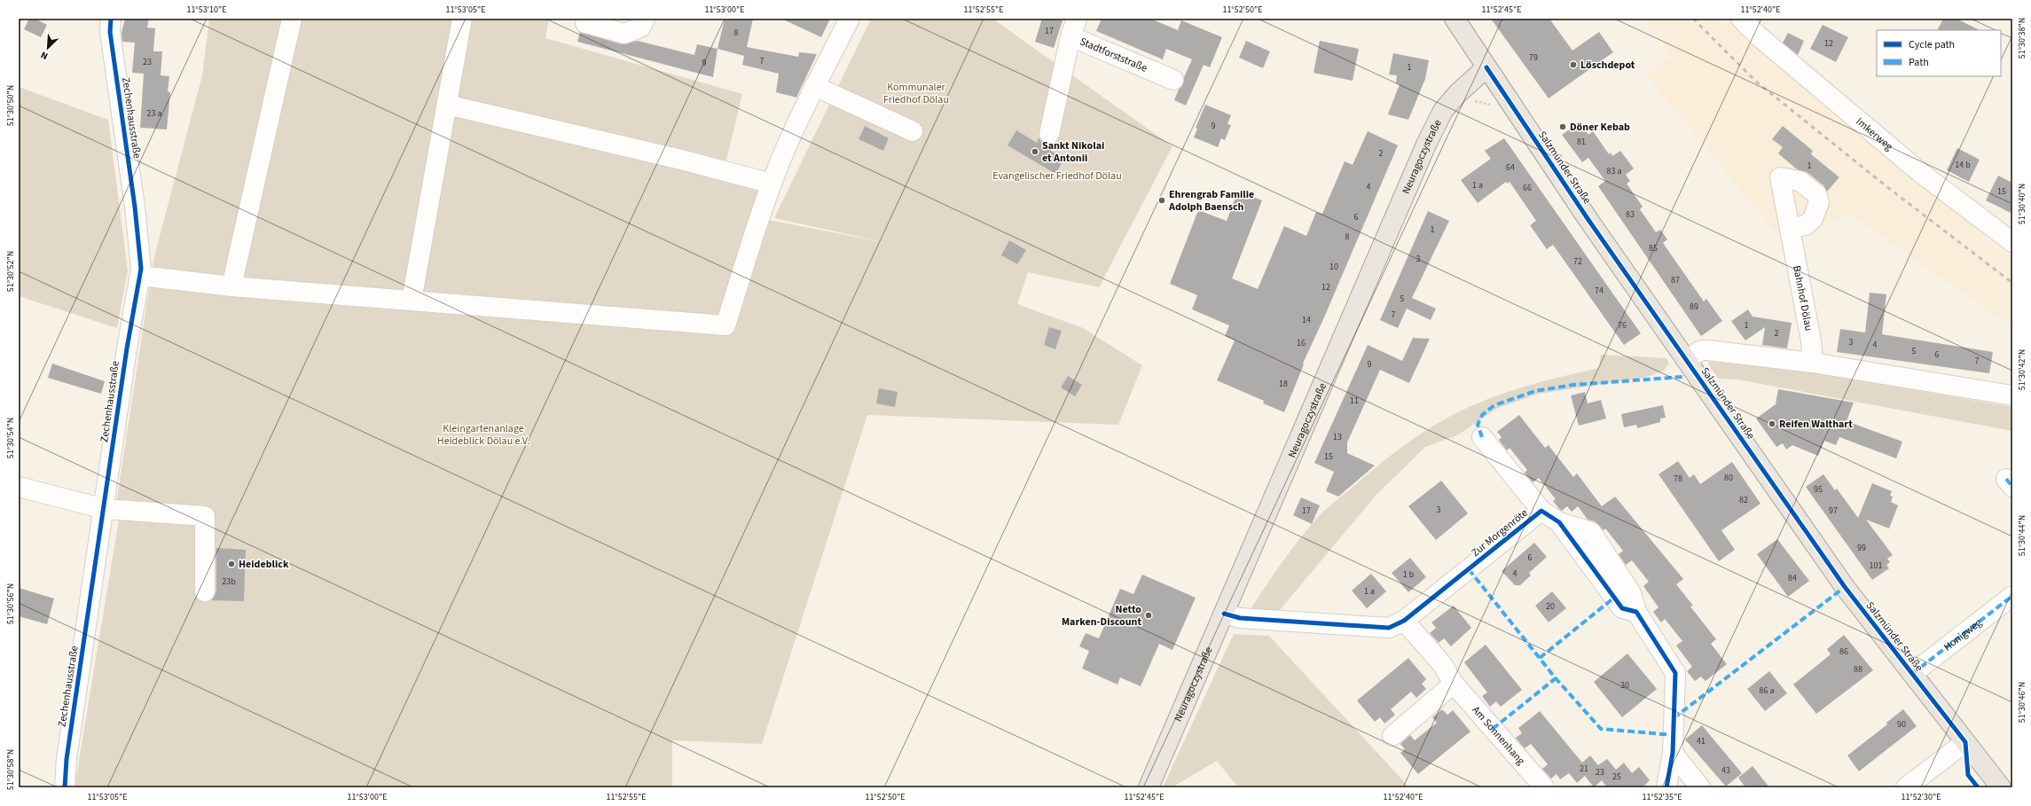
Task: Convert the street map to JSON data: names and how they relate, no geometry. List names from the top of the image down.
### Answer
{
  "streets": {
    "main road": ["Neuragoczystraße", "Salzmünder Straße"],
    "street": [
      "Stadtforststraße",
      "Zechenhausstraße",
      "Imkerweg",
      "Bahnhof Dölau",
      "Zur Morgenröte",
      "Honigweg",
      "Am Sonnenhang"
    ]
  },
  "crossings": [
    ["Neuragoczystraße", "Salzmünder Straße"],
    ["Neuragoczystraße", "Zur Morgenröte"],
    ["Salzmünder Straße", "Honigweg"],
    ["Zur Morgenröte", "Am Sonnenhang"]
  ],
  "parks": ["Kommunaler Friedhof Dölau", "Evangelischer Friedhof Dölau", "Kleingartenanlage Heideblick Dölau e.V."],
  "places": [
    "Löschdepot",
    "Döner Kebab",
    "Sankt Nikolai et Antonii",
    "Ehrengrab Familie Adolph Baensch",
    "Reifen Walthart",
    "Heideblick",
    "Netto Marken-Discount"
  ],
  "house_numbers": [
    "17",
    "8",
    "12",
    "79",
    "7",
    "23",
    "9",
    "1",
    "23 a",
    "9",
    "81",
    "2",
    "14 b",
    "1",
    "64",
    "83 a",
    "1 a",
    "4",
    "66",
    "15",
    "83",
    "6",
    "1",
    "8",
    "85",
    "3",
    "72",
    "10",
    "87",
    "12",
    "74",
    "5",
    "89",
    "7",
    "14",
    "76",
    "1",
    "2",
    "3",
    "16",
    "4",
    "5",
    "6",
    "7",
    "9",
    "18",
    "11",
    "13",
    "15",
    "80",
    "78",
    "95",
    "82",
    "3",
    "17",
    "97",
    "99",
    "6",
    "101",
    "4",
    "1 b",
    "84",
    "23b",
    "1 a",
    "20",
    "86",
    "88",
    "30",
    "86 a",
    "90",
    "41",
    "21",
    "43",
    "23",
    "25"
  ],
  "legend": ["Cycle path", "Path"],
  "north": "bottom left",
  "coordinates": [
    "11°53'10\"E",
    "11°53'05\"E",
    "11°53'00\"E",
    "11°52'55\"E",
    "11°52'50\"E",
    "11°52'45\"E",
    "11°52'40\"E",
    "51°30'38\"N",
    "51°30'50\"N",
    "51°30'40\"N",
    "51°30'52\"N",
    "51°30'42\"N",
    "51°30'54\"N",
    "51°30'44\"N",
    "51°30'56\"N",
    "51°30'46\"N",
    "51°30'58\"N",
    "11°52'35\"E",
    "11°52'30\"E"
  ]
}
